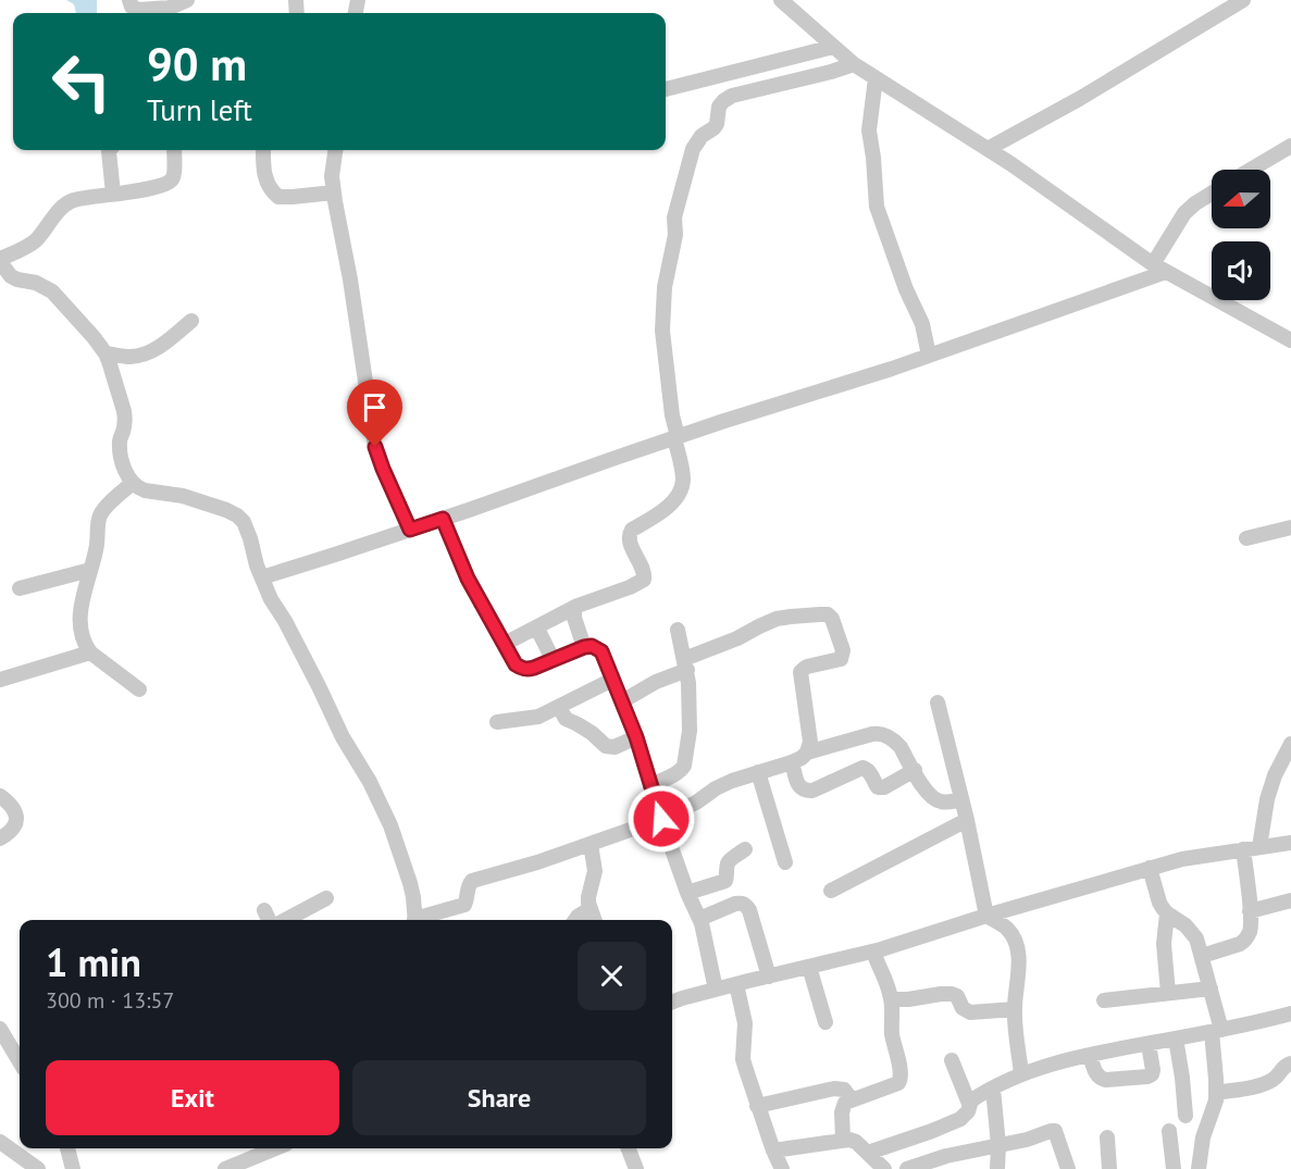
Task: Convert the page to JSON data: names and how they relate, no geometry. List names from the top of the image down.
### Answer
{
  "north": "left",
  "page": {
    "turn": ["90 m", "Turn left"],
    "heading": ["1 min", "300 m · 13:57"],
    "buttons": ["Exit", "Share"]
  }
}
